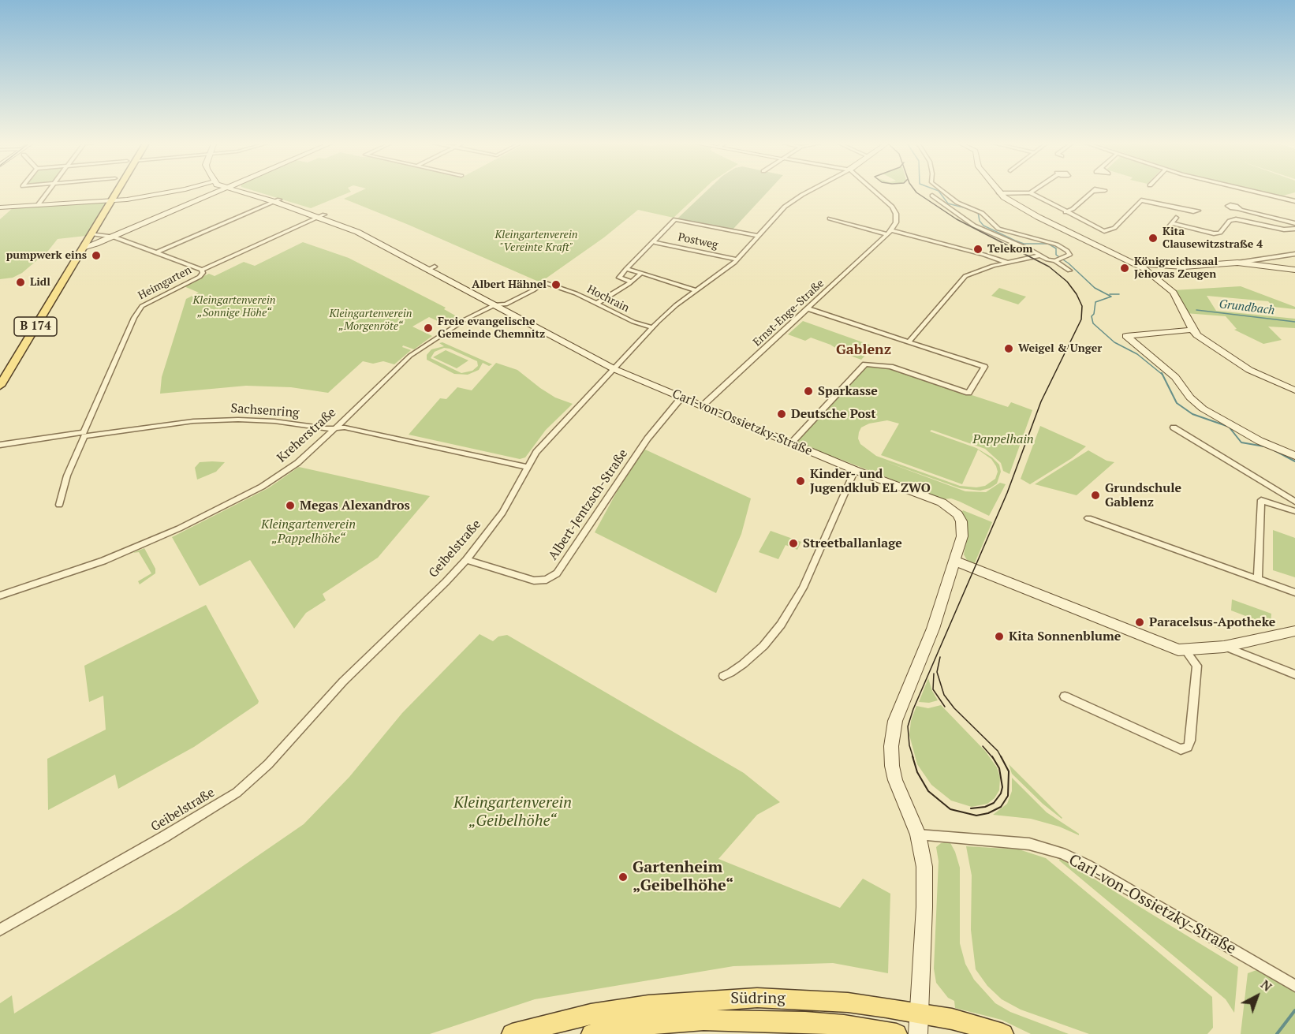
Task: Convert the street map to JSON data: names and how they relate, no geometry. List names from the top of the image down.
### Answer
{
  "streets": {
    "main road": ["B 174", "Südring"],
    "street": [
      "Postweg",
      "Heimgarten",
      "Hochrain",
      "Ernst-Enge-Straße",
      "Sachsenring",
      "Carl-von-Ossietzky-Straße",
      "Kreherstraße",
      "Albert-Jentzsch-Straße",
      "Geibelstraße"
    ]
  },
  "crossings": [
    ["Postweg", "Geibelstraße"],
    ["Heimgarten", "Sachsenring"],
    ["Heimgarten", "Carl-von-Ossietzky-Straße"],
    ["Hochrain", "Carl-von-Ossietzky-Straße"],
    ["Hochrain", "Kreherstraße"],
    ["Hochrain", "Geibelstraße"],
    ["Ernst-Enge-Straße", "Carl-von-Ossietzky-Straße"],
    ["Sachsenring", "Kreherstraße"],
    ["Sachsenring", "Geibelstraße"],
    ["Carl-von-Ossietzky-Straße", "Kreherstraße"],
    ["Carl-von-Ossietzky-Straße", "Albert-Jentzsch-Straße"],
    ["Carl-von-Ossietzky-Straße", "Geibelstraße"],
    ["Carl-von-Ossietzky-Straße", "Südring"],
    ["Albert-Jentzsch-Straße", "Geibelstraße"]
  ],
  "districts": ["Gablenz"],
  "water": ["Grundbach"],
  "parks": [
    "Kleingartenverein \"Vereinte Kraft\"",
    "Kleingartenverein „Sonnige Höhe“",
    "Kleingartenverein „Morgenröte“",
    "Pappelhain",
    "Kleingartenverein „Pappelhöhe“",
    "Kleingartenverein „Geibelhöhe“"
  ],
  "places": [
    "Kita Clausewitzstraße 4",
    "Telekom",
    "pumpwerk eins",
    "Königreichssaal Jehovas Zeugen",
    "Lidl",
    "Albert Hähnel",
    "Freie evangelische Gemeinde Chemnitz",
    "Weigel & Unger",
    "Sparkasse",
    "Deutsche Post",
    "Kinder- und Jugendklub EL ZWO",
    "Grundschule Gablenz",
    "Megas Alexandros",
    "Streetballanlage",
    "Paracelsus-Apotheke",
    "Kita Sonnenblume",
    "Gartenheim „Geibelhöhe“"
  ],
  "north": "top right"
}
